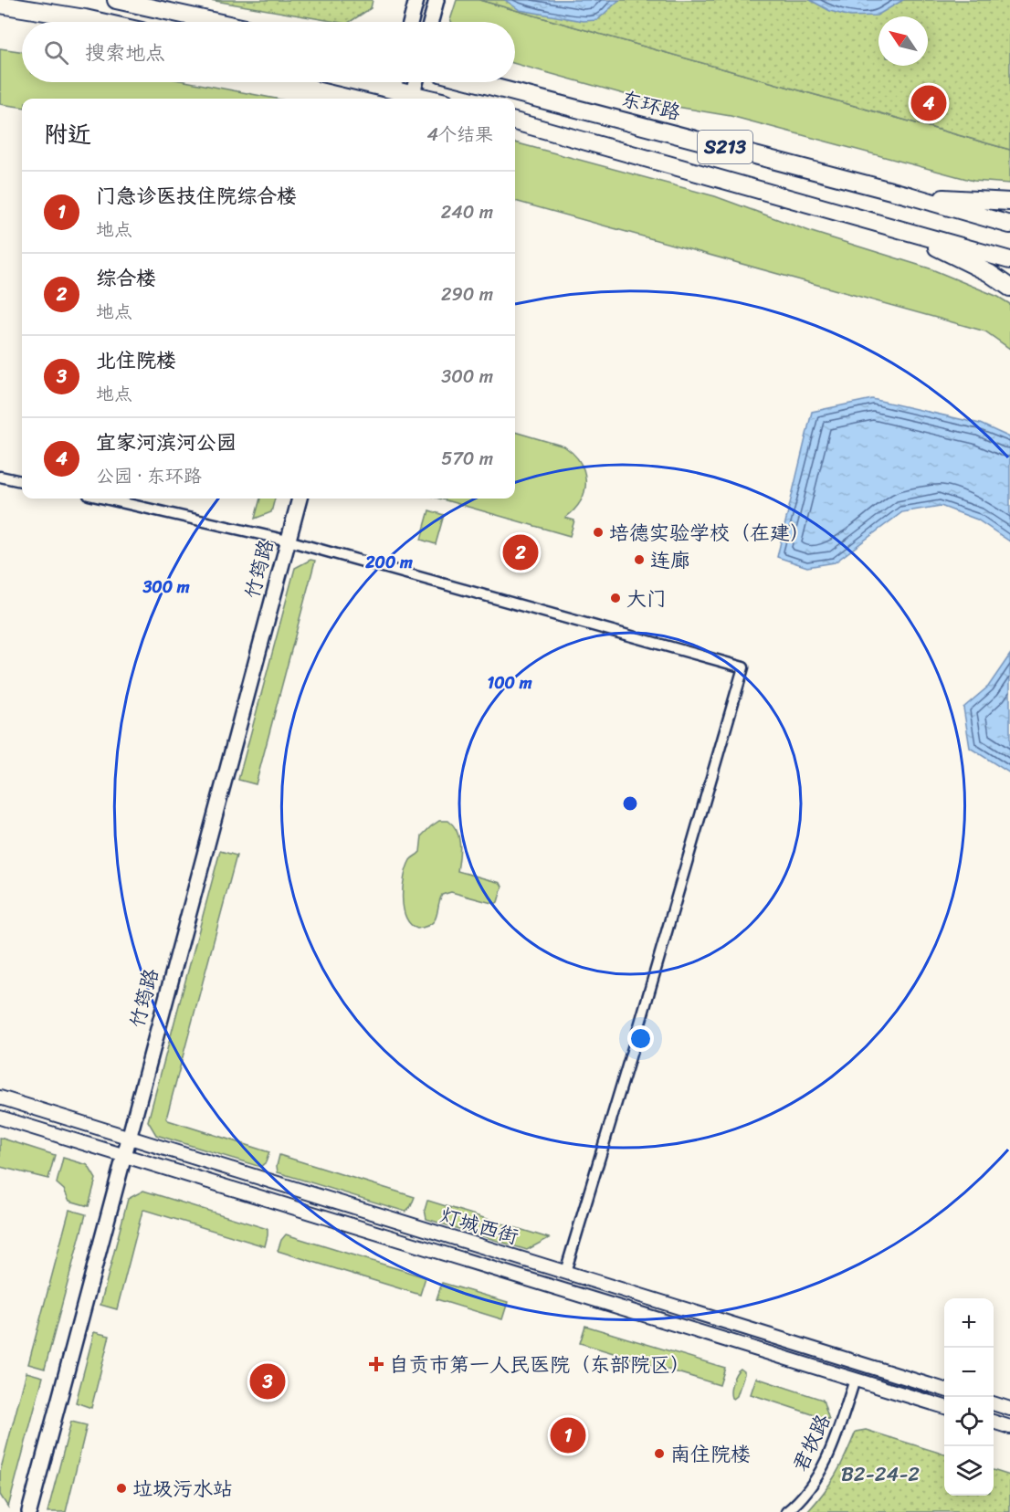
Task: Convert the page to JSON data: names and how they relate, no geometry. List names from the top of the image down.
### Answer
{
  "streets": {
    "highway": ["东环路", "S213"],
    "main road": ["竹筠路"],
    "street": ["灯城西街", "君牧路"]
  },
  "crossings": [
    ["竹筠路", "灯城西街"],
    ["灯城西街", "君牧路"]
  ],
  "parks": ["B2-24-2"],
  "places": {
    "other": [
      "培德实验学校（在建）",
      "连廊",
      "大门",
      "南住院楼",
      "垃圾污水站"
    ],
    "health": ["自贡市第一人民医院（东部院区）"]
  },
  "north": "top left",
  "page": {
    "search": "搜索地点",
    "pins": [
      "4",
      "2",
      "3",
      "1"
    ],
    "heading": ["附近", "4个结果"],
    "list": [
      {
        "mark": "1",
        "name": "门急诊医技住院综合楼",
        "note": "地点",
        "value": "240 m"
      },
      {
        "mark": "2",
        "name": "综合楼",
        "note": "地点",
        "value": "290 m"
      },
      {
        "mark": "3",
        "name": "北住院楼",
        "note": "地点",
        "value": "300 m"
      },
      {
        "mark": "4",
        "name": "宜家河滨河公园",
        "note": "公园 · 东环路",
        "value": "570 m"
      }
    ],
    "map_buttons": ["+", "−"]
  },
  "rings": ["200 m", "300 m", "100 m"]
}
